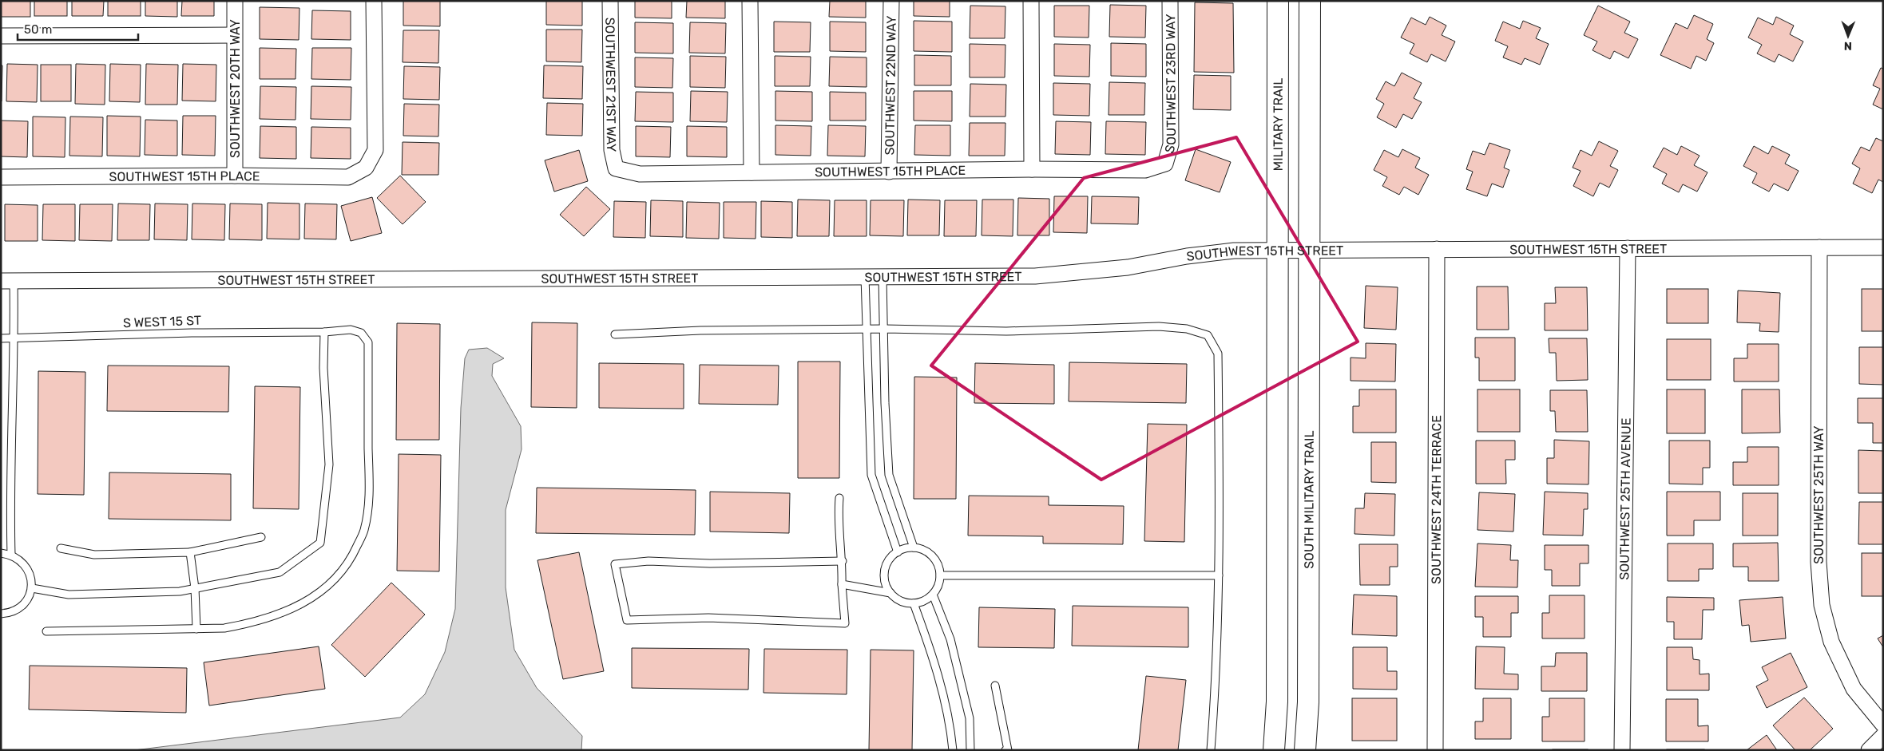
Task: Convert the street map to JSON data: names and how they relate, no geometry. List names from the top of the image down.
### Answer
{
  "streets": {
    "street": [
      "SOUTHWEST 23RD WAY",
      "SOUTHWEST 21ST WAY",
      "SOUTHWEST 22ND WAY",
      "SOUTHWEST 20TH WAY",
      "MILITARY TRAIL",
      "SOUTHWEST 15TH PLACE",
      "SOUTHWEST 15TH STREET",
      "SOUTHWEST 25TH WAY",
      "SOUTHWEST 25TH AVENUE",
      "SOUTH MILITARY TRAIL",
      "SOUTHWEST 24TH TERRACE"
    ],
    "lane": ["S WEST 15 ST"]
  },
  "crossings": [
    ["SOUTHWEST 23RD WAY", "SOUTHWEST 15TH PLACE"],
    ["SOUTHWEST 21ST WAY", "SOUTHWEST 15TH PLACE"],
    ["SOUTHWEST 22ND WAY", "SOUTHWEST 15TH PLACE"],
    ["SOUTHWEST 20TH WAY", "SOUTHWEST 15TH PLACE"],
    ["MILITARY TRAIL", "SOUTHWEST 15TH STREET"],
    ["SOUTHWEST 15TH STREET", "SOUTHWEST 25TH WAY"],
    ["SOUTHWEST 15TH STREET", "SOUTHWEST 25TH AVENUE"],
    ["SOUTHWEST 15TH STREET", "SOUTH MILITARY TRAIL"],
    ["SOUTHWEST 15TH STREET", "SOUTHWEST 24TH TERRACE"]
  ],
  "scale_bar": "50 m",
  "north": "bottom"
}
